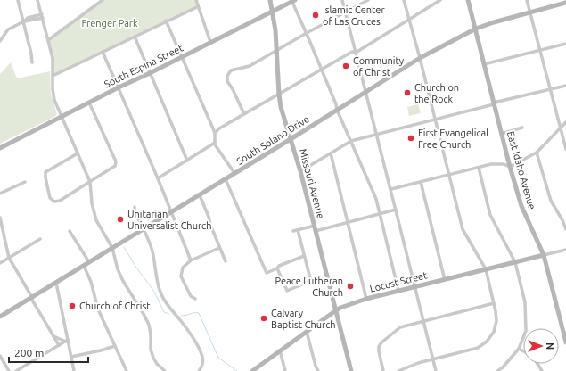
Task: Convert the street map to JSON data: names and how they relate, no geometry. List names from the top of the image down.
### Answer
{
  "streets": {
    "street": [
      "South Espina Street",
      "South Solano Drive",
      "East Idaho Avenue",
      "Missouri Avenue",
      "Locust Street"
    ]
  },
  "crossings": [
    ["South Espina Street", "Missouri Avenue"],
    ["South Solano Drive", "East Idaho Avenue"],
    ["South Solano Drive", "Missouri Avenue"],
    ["East Idaho Avenue", "Locust Street"],
    ["Missouri Avenue", "Locust Street"]
  ],
  "parks": ["Frenger Park"],
  "places": [
    "Islamic Center of Las Cruces",
    "Community of Christ",
    "Church on the Rock",
    "First Evangelical Free Church",
    "Unitarian Universalist Church",
    "Peace Lutheran Church",
    "Church of Christ",
    "Calvary Baptist Church"
  ],
  "scale_bar": "200 m",
  "north": "right"
}
